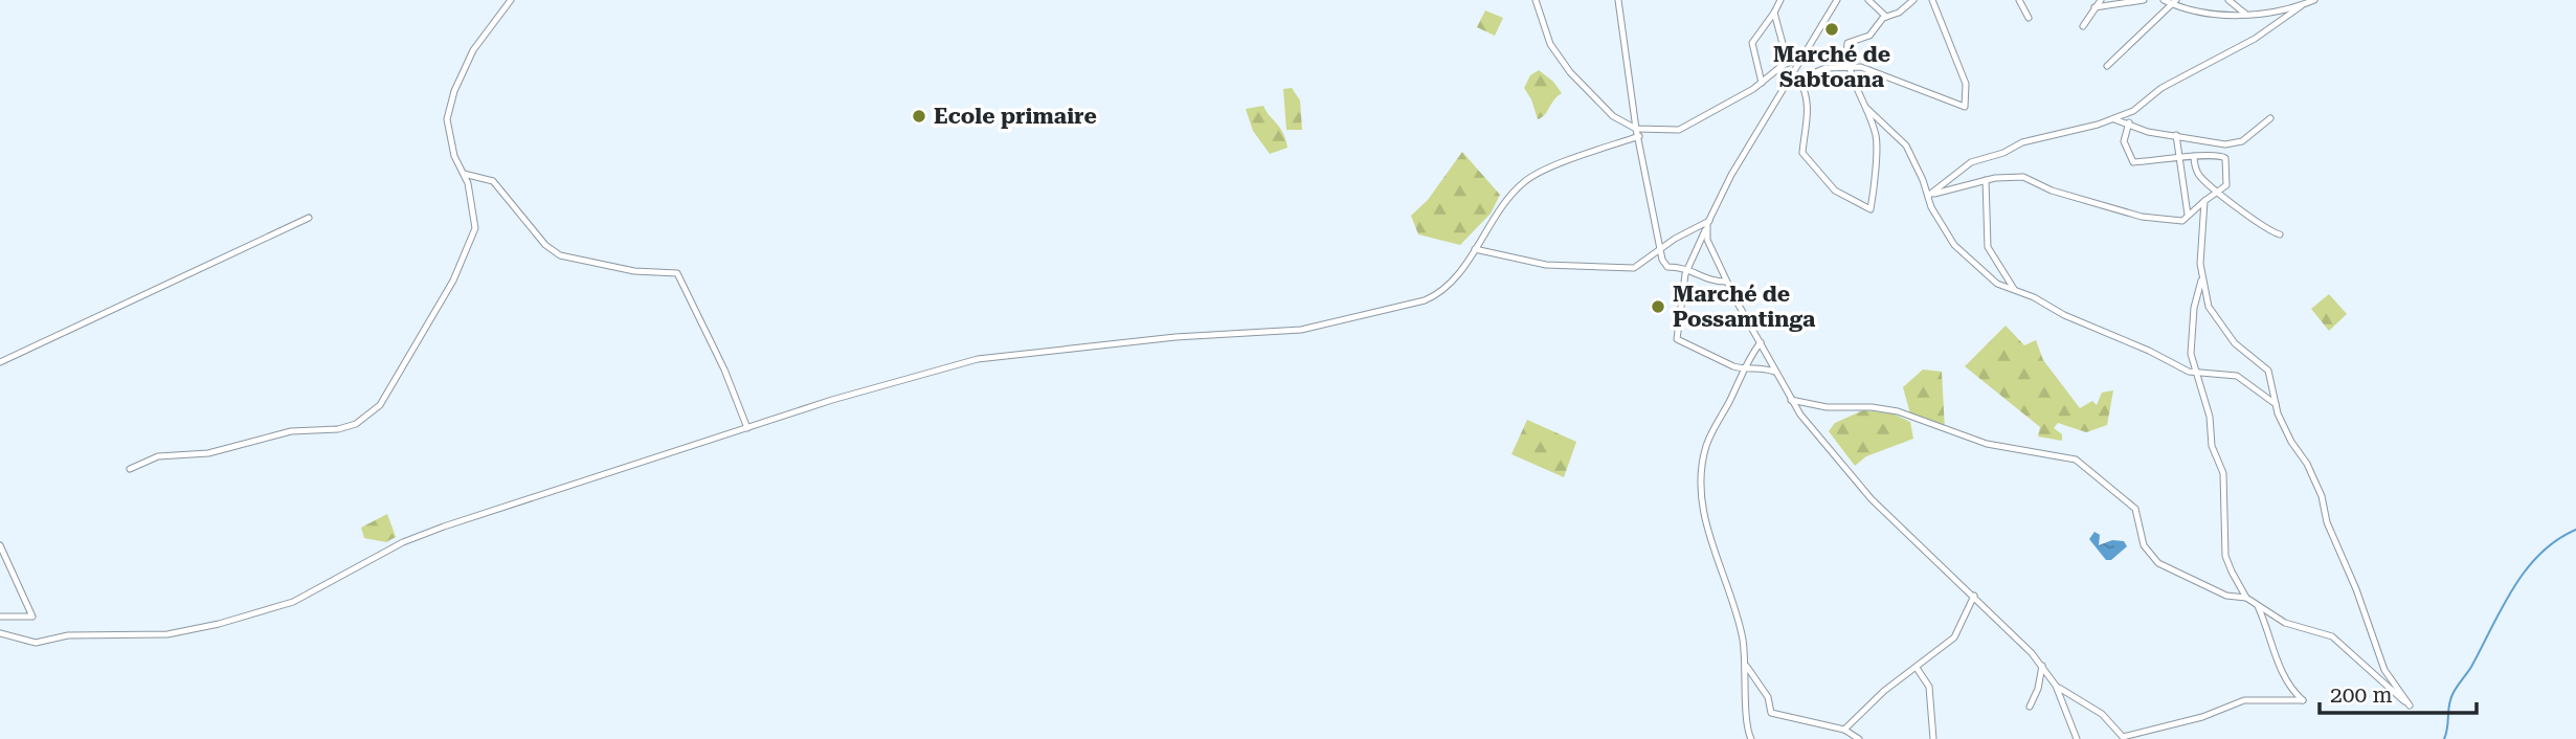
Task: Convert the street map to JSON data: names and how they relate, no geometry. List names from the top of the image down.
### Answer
{
  "places": ["Marché de Sabtoana", "Ecole primaire", "Marché de Possamtinga"],
  "scale_bar": "200 m"
}
